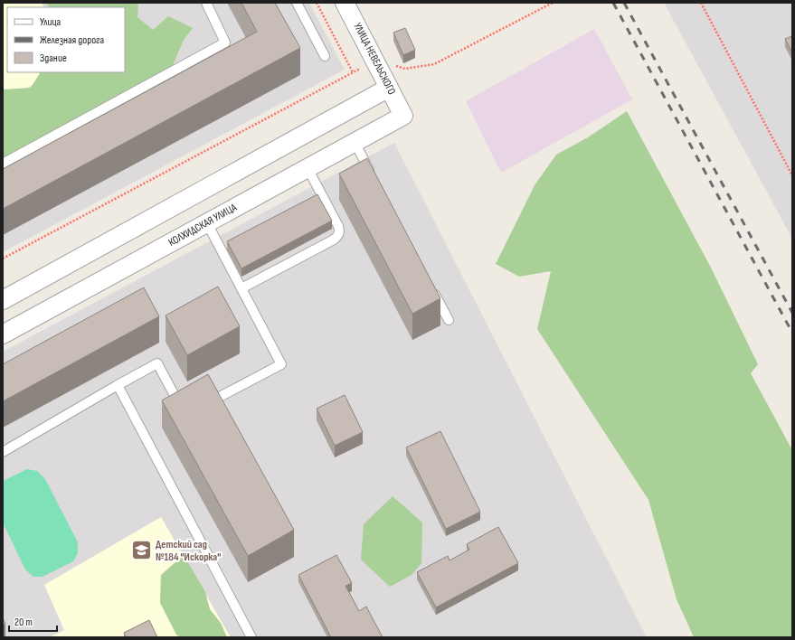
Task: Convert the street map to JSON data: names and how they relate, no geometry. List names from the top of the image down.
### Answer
{
  "streets": {
    "street": ["УЛИЦА НЕВЕЛЬСКОГО", "КОЛХИДСКАЯ УЛИЦА"]
  },
  "crossings": [
    ["УЛИЦА НЕВЕЛЬСКОГО", "КОЛХИДСКАЯ УЛИЦА"]
  ],
  "places": {
    "school or university": ["Детский сад №184 \"Искорка\""]
  },
  "legend": ["Улица", "Железная дорога", "Здание"],
  "scale_bar": "20 m"
}
